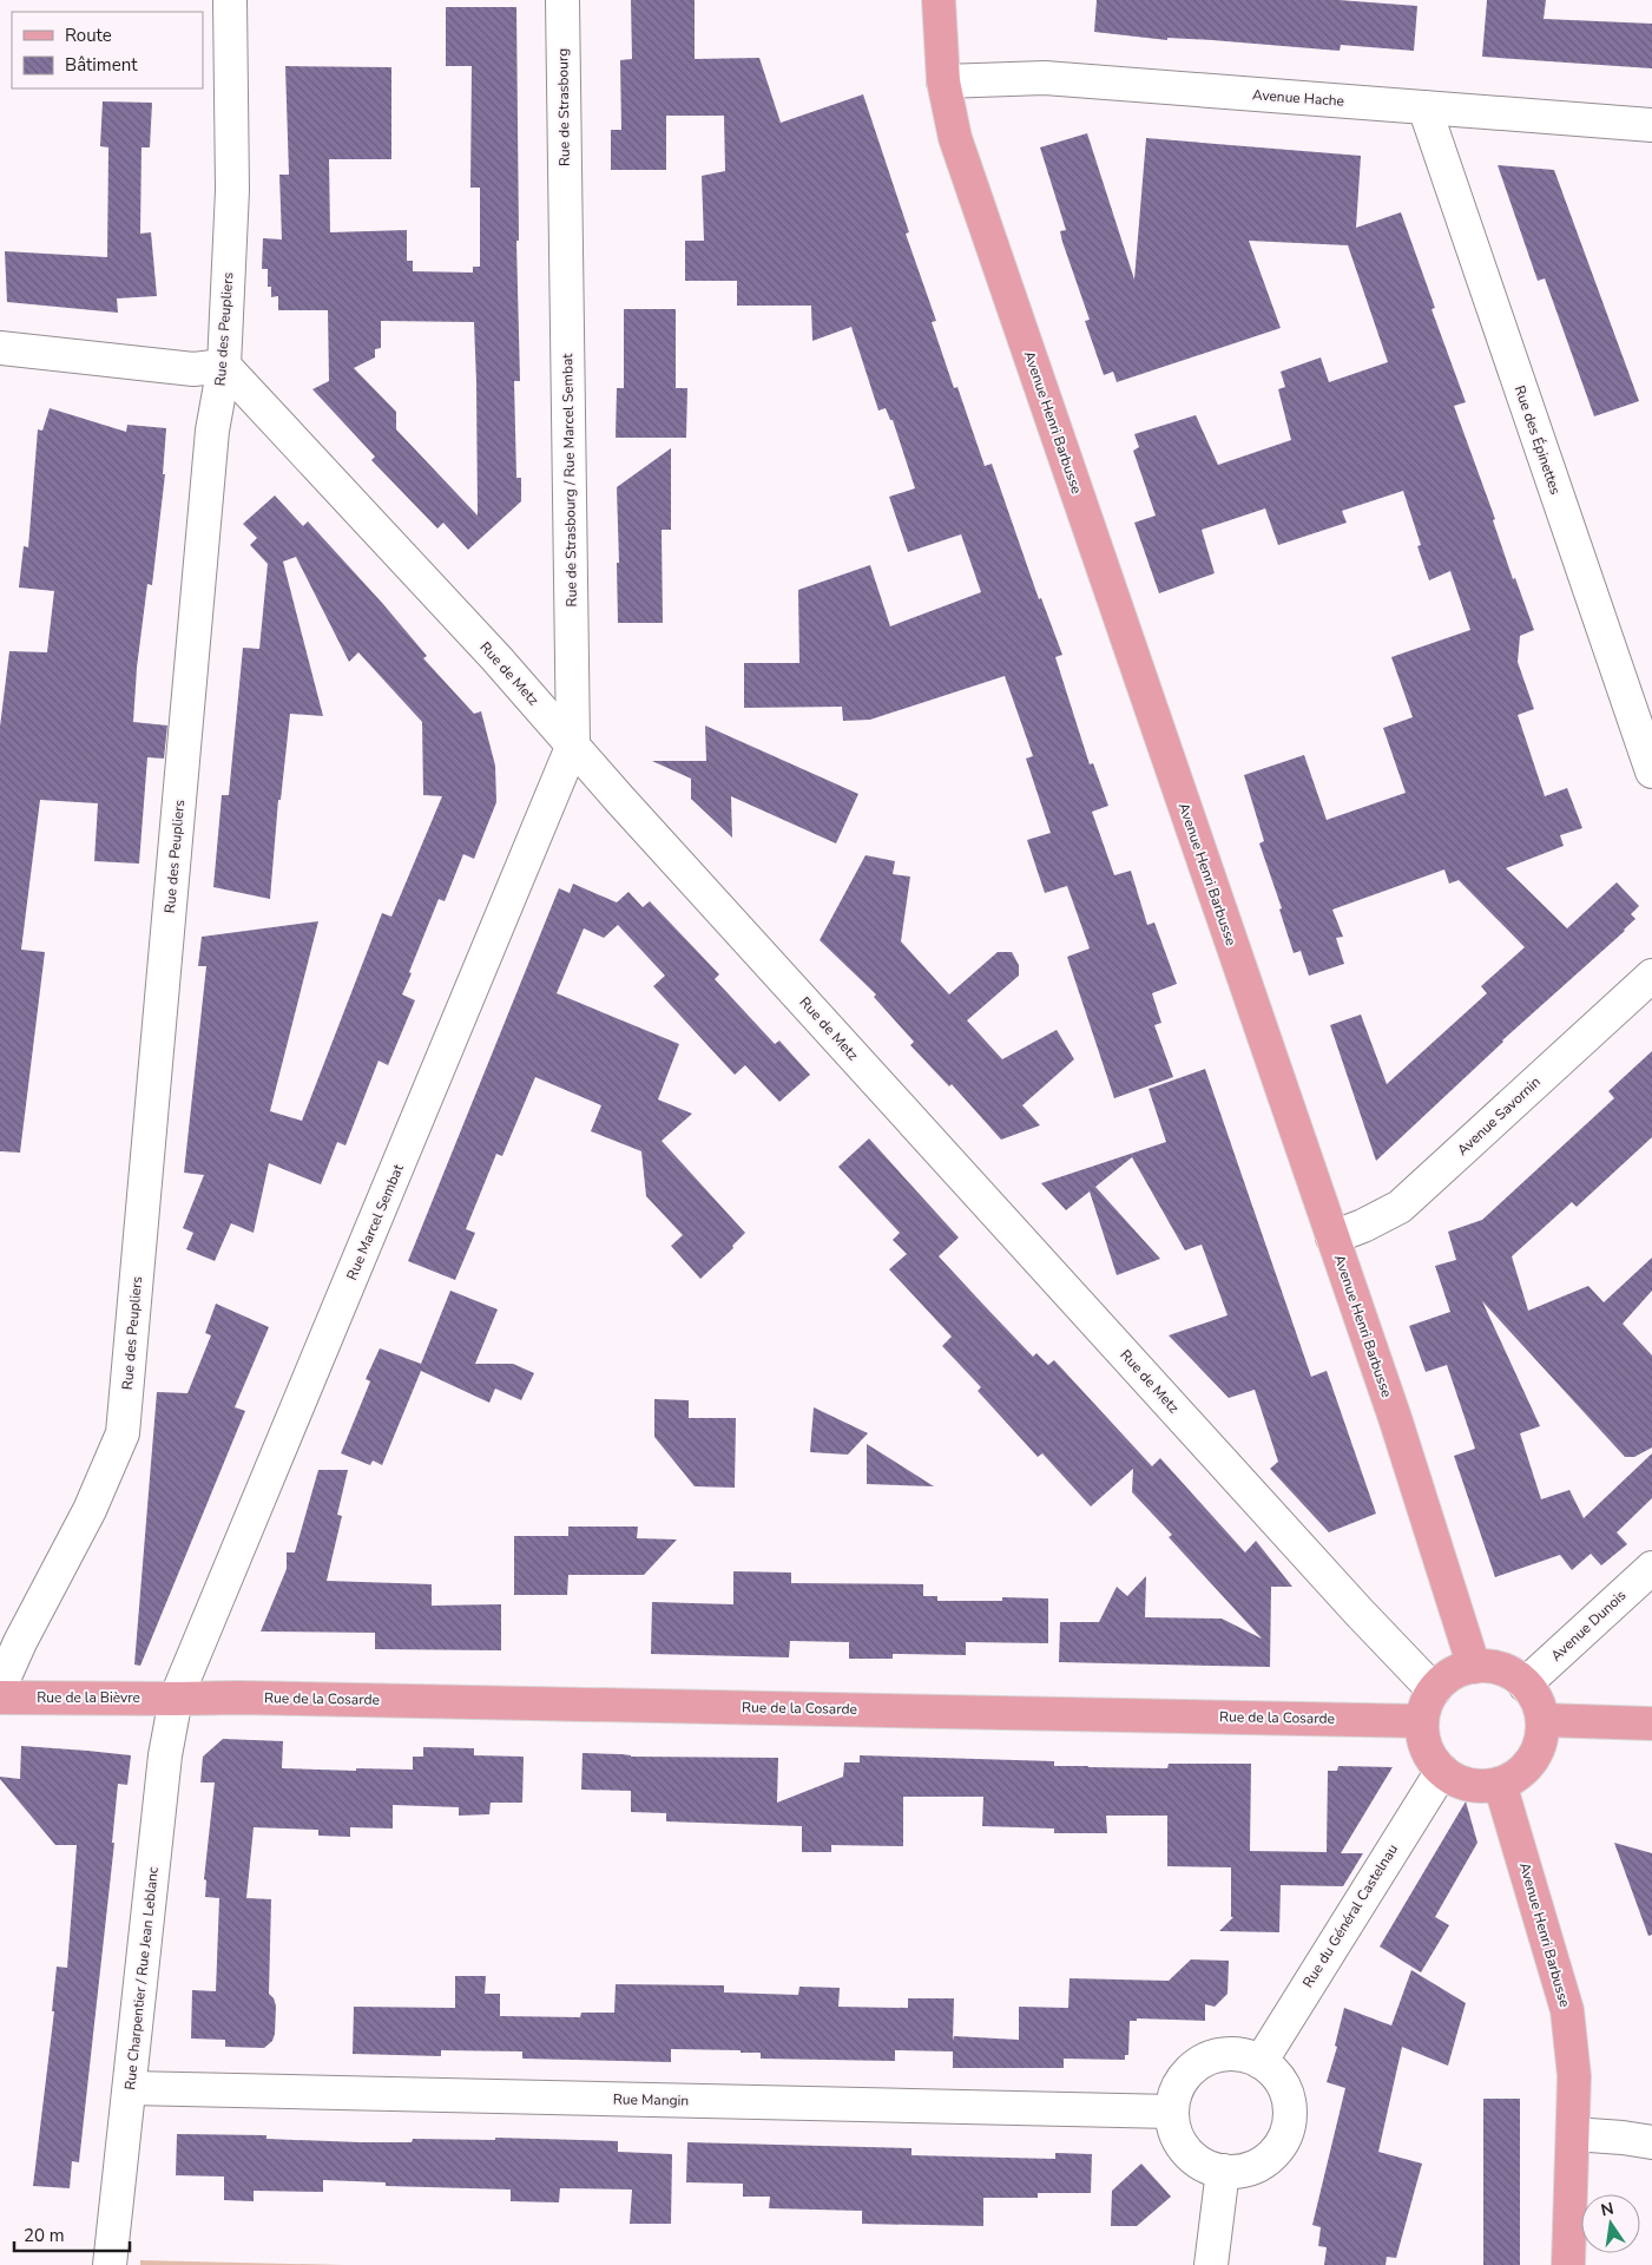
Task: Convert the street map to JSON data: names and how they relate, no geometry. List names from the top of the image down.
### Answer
{
  "streets": {
    "main road": ["Avenue Henri Barbusse", "Rue de la Bièvre", "Rue de la Cosarde"],
    "street": [
      "Avenue Hache",
      "Rue de Strasbourg",
      "Rue des Peupliers",
      "Rue des Épinettes",
      "Rue de Strasbourg / Rue Marcel Sembat",
      "Rue de Metz",
      "Avenue Savornin",
      "Rue Marcel Sembat",
      "Avenue Dunois",
      "Rue du Général Castelnau",
      "Rue Charpentier / Rue Jean Leblanc",
      "Rue Mangin"
    ]
  },
  "crossings": [
    ["Avenue Hache", "Avenue Henri Barbusse"],
    ["Avenue Hache", "Rue des Épinettes"],
    ["Rue de Strasbourg", "Rue de Strasbourg / Rue Marcel Sembat"],
    ["Rue des Peupliers", "Rue de Metz"],
    ["Avenue Henri Barbusse", "Rue de Metz"],
    ["Avenue Henri Barbusse", "Avenue Savornin"],
    ["Avenue Henri Barbusse", "Avenue Dunois"],
    ["Avenue Henri Barbusse", "Rue de la Cosarde"],
    ["Avenue Henri Barbusse", "Rue du Général Castelnau"],
    ["Rue de Strasbourg / Rue Marcel Sembat", "Rue de Metz"],
    ["Rue de Strasbourg / Rue Marcel Sembat", "Rue Marcel Sembat"],
    ["Rue de Metz", "Rue Marcel Sembat"],
    ["Rue de Metz", "Avenue Dunois"],
    ["Rue de Metz", "Rue de la Cosarde"],
    ["Rue de Metz", "Rue du Général Castelnau"],
    ["Rue Marcel Sembat", "Rue de la Bièvre"],
    ["Rue Marcel Sembat", "Rue de la Cosarde"],
    ["Rue Marcel Sembat", "Rue Charpentier / Rue Jean Leblanc"],
    ["Avenue Dunois", "Rue de la Cosarde"],
    ["Avenue Dunois", "Rue du Général Castelnau"],
    ["Rue de la Bièvre", "Rue de la Cosarde"],
    ["Rue de la Bièvre", "Rue Charpentier / Rue Jean Leblanc"],
    ["Rue de la Cosarde", "Rue du Général Castelnau"],
    ["Rue de la Cosarde", "Rue Charpentier / Rue Jean Leblanc"],
    ["Rue du Général Castelnau", "Rue Mangin"],
    ["Rue Charpentier / Rue Jean Leblanc", "Rue Mangin"]
  ],
  "legend": ["Route", "Bâtiment"],
  "scale_bar": "20 m",
  "north": "top"
}
